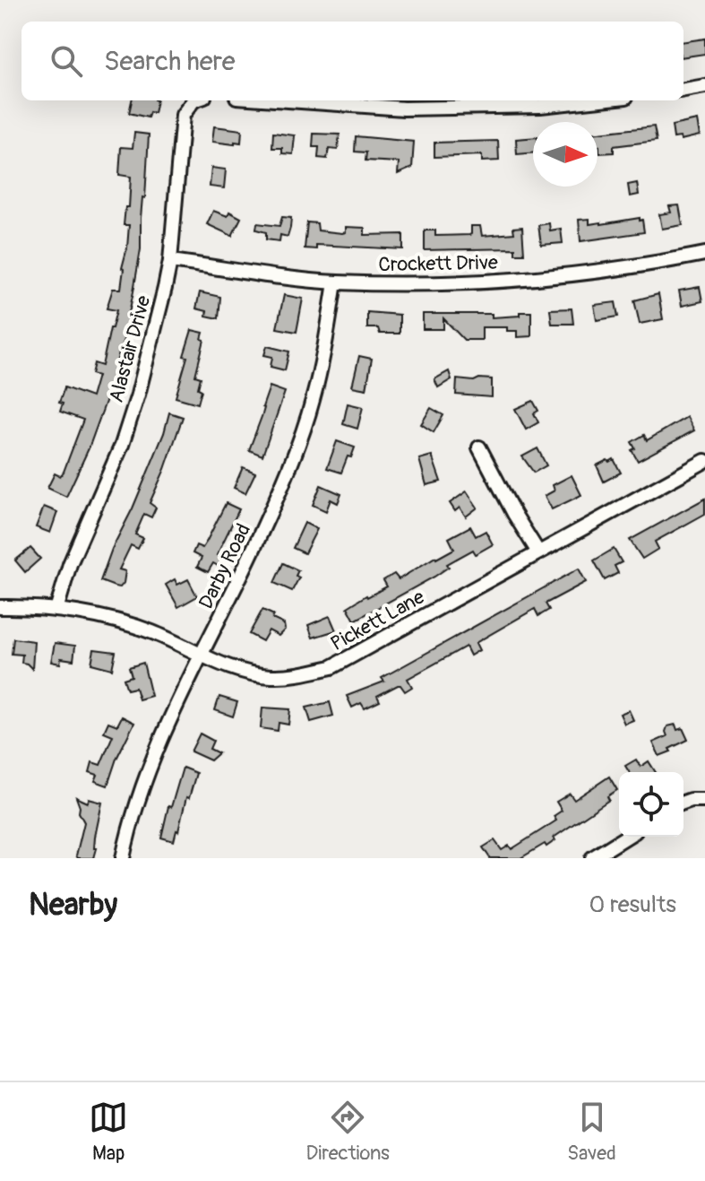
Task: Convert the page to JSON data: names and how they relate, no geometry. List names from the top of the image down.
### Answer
{
  "streets": {
    "street": [
      "Crockett Drive",
      "Alastair Drive",
      "Darby Road",
      "Pickett Lane"
    ]
  },
  "crossings": [
    ["Crockett Drive", "Alastair Drive"],
    ["Crockett Drive", "Darby Road"],
    ["Alastair Drive", "Pickett Lane"],
    ["Darby Road", "Pickett Lane"]
  ],
  "north": "right",
  "page": {
    "search": "Search here",
    "heading": ["Nearby", "0 results"],
    "nav": ["Map", "Directions", "Saved"]
  }
}
